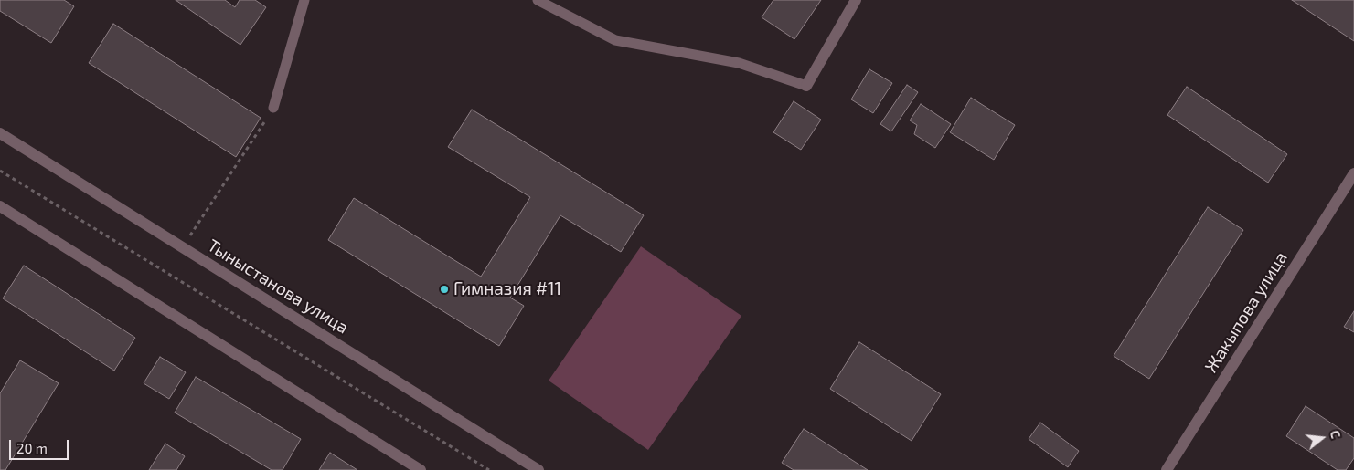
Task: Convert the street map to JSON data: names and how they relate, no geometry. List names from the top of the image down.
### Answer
{
  "streets": {
    "street": ["Тыныстанова улица", "Жакыпова улица"]
  },
  "places": ["Гимназия #11"],
  "scale_bar": "20 m",
  "north": "right"
}
